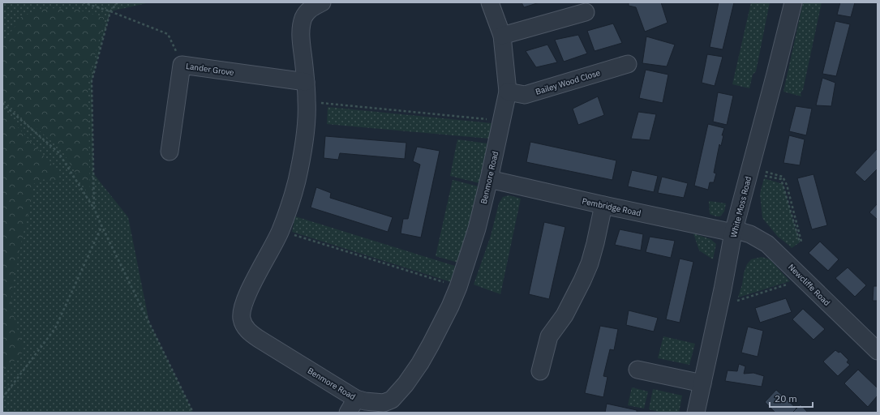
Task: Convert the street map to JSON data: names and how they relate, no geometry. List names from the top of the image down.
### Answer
{
  "streets": {
    "street": [
      "Lander Grove",
      "Bailey Wood Close",
      "Benmore Road",
      "Pembridge Road",
      "White Moss Road",
      "Newcliffe Road"
    ]
  },
  "crossings": [
    ["Lander Grove", "Benmore Road"],
    ["Bailey Wood Close", "Benmore Road"],
    ["Benmore Road", "Pembridge Road"],
    ["Pembridge Road", "White Moss Road"],
    ["Pembridge Road", "Newcliffe Road"],
    ["White Moss Road", "Newcliffe Road"]
  ],
  "scale_bar": "20 m"
}
